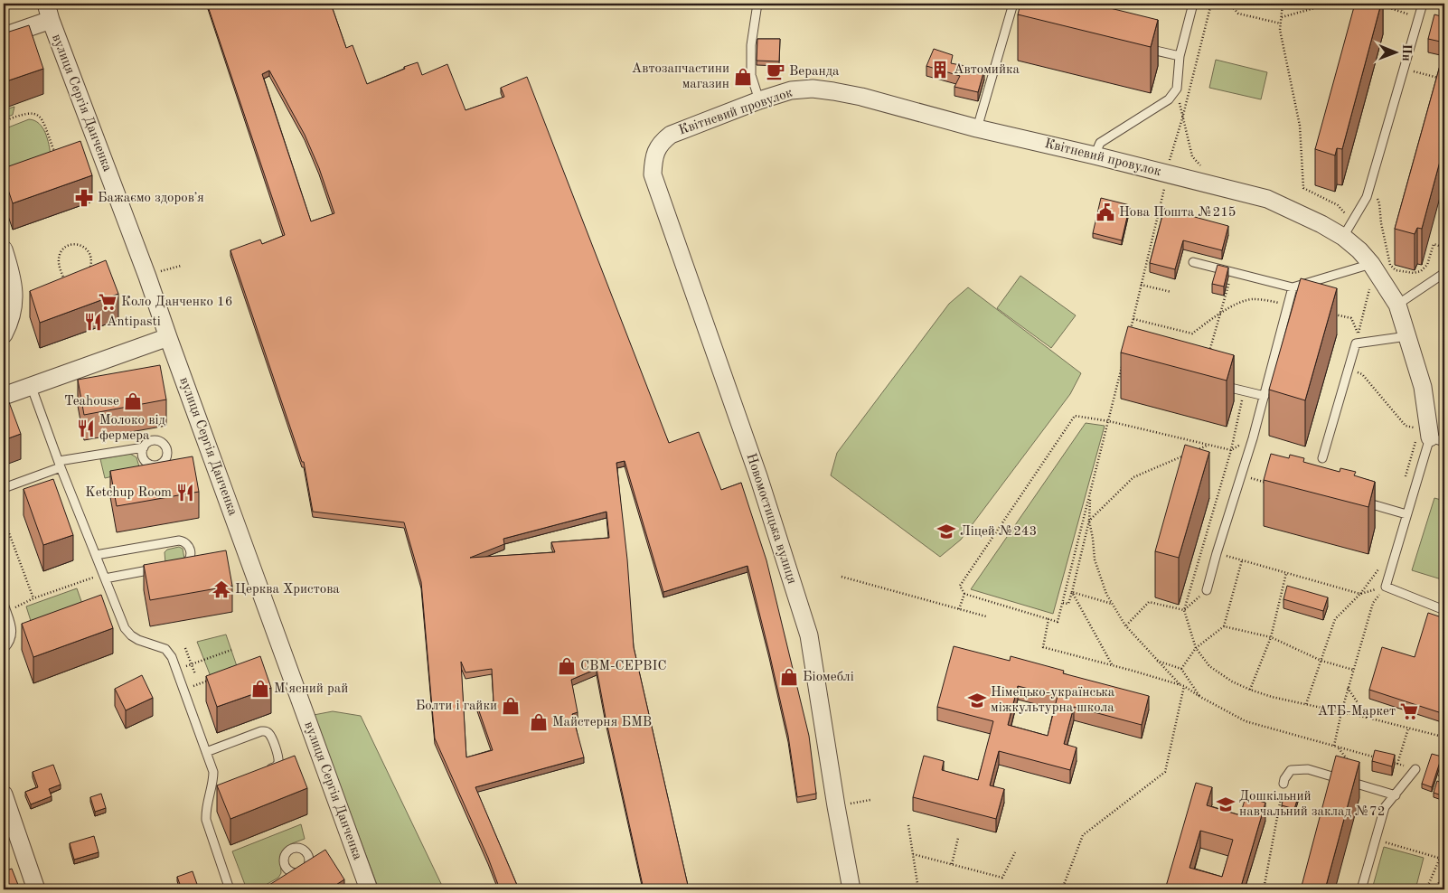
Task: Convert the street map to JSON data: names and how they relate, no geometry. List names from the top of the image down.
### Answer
{
  "streets": {
    "street": ["вулиця Сергія Данченка", "Квітневий провулок", "Новомостицька вулиця"]
  },
  "crossings": [
    ["Квітневий провулок", "Новомостицька вулиця"]
  ],
  "places": {
    "building": ["Автомийка"],
    "cafe": ["Веранда"],
    "shop": [
      "Автозапчастини магазин",
      "Teahouse",
      "СВМ-СЕРВІС",
      "Біомеблі",
      "М'ясний рай",
      "Болти і гайки",
      "Майстерня БМВ"
    ],
    "pharmacy": ["Бажаємо здоровʼя"],
    "public building": ["Нова Пошта №215"],
    "supermarket": ["Коло Данченко 16", "АТБ-Маркет"],
    "restaurant": ["Antipasti", "Молоко від фермера", "Ketchup Room"],
    "school or university": ["Ліцей №243", "Німецько-українська міжкультурна школа", "Дошкільний навчальний заклад №72"],
    "temple": ["Церква Христова"]
  },
  "north": "right"
}
